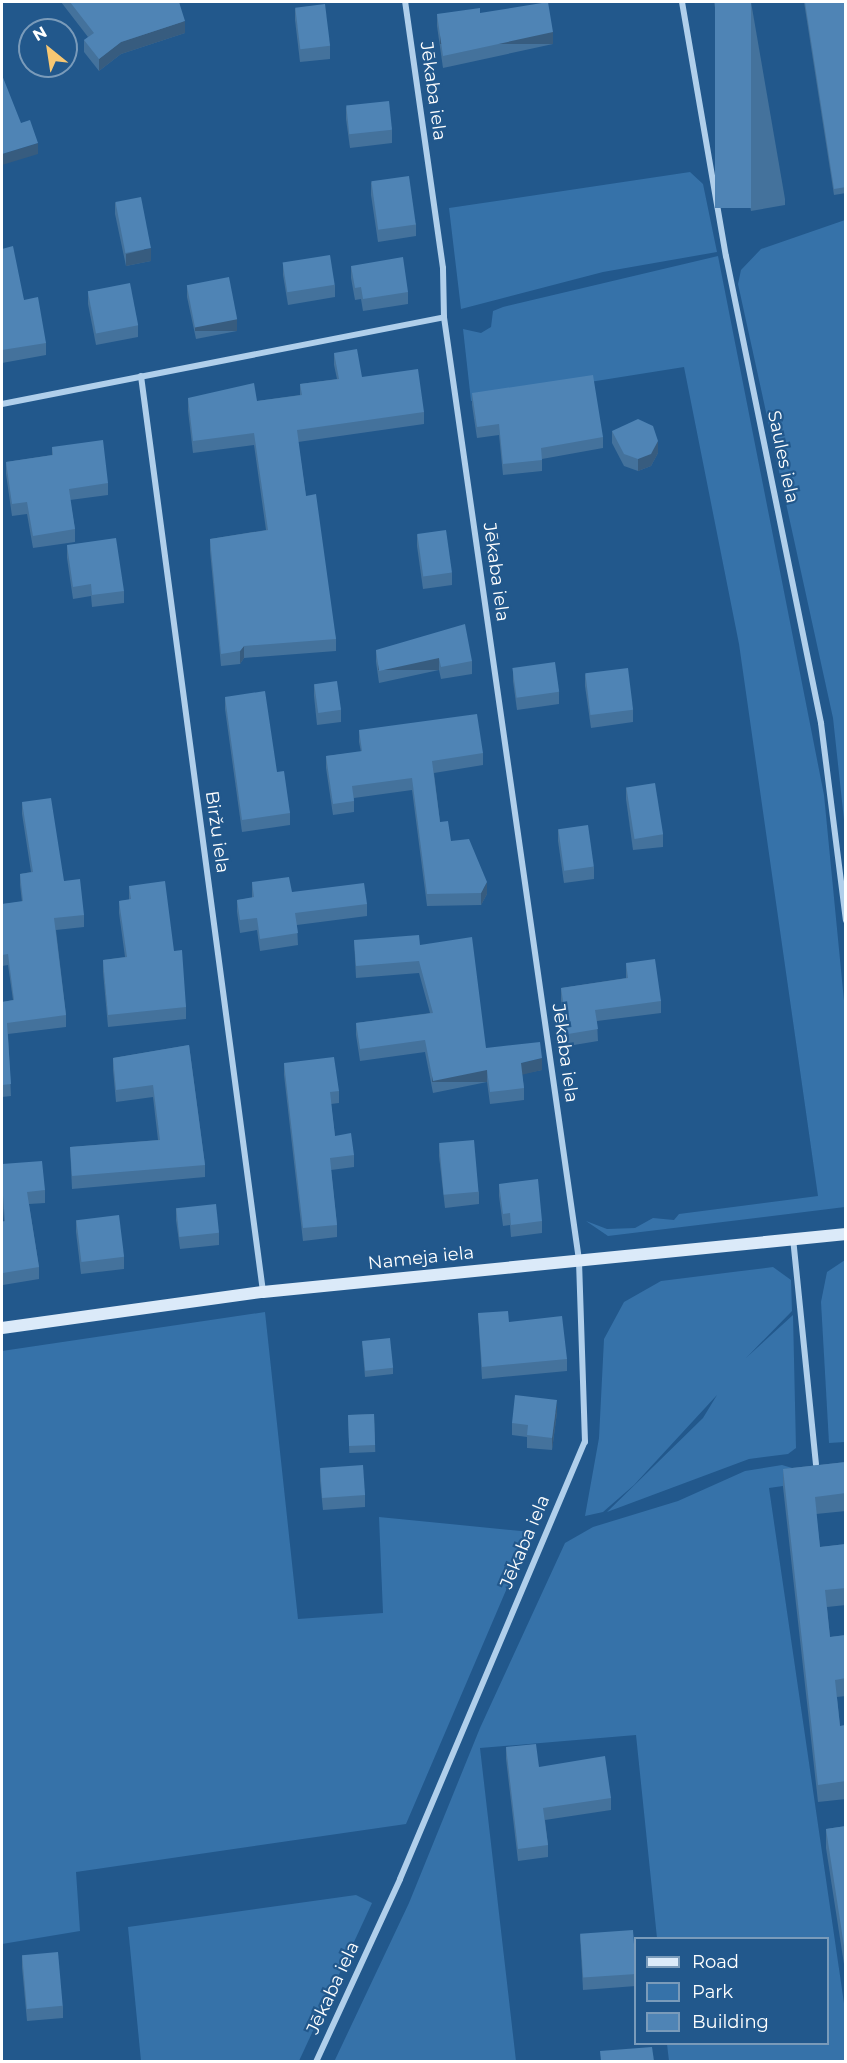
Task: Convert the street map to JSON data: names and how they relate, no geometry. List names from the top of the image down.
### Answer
{
  "streets": {
    "street": [
      "Jēkaba iela",
      "Saules iela",
      "Biržu iela",
      "Nameja iela"
    ]
  },
  "crossings": [
    ["Jēkaba iela", "Nameja iela"],
    ["Biržu iela", "Nameja iela"]
  ],
  "legend": ["Road", "Park", "Building"],
  "north": "top left"
}
